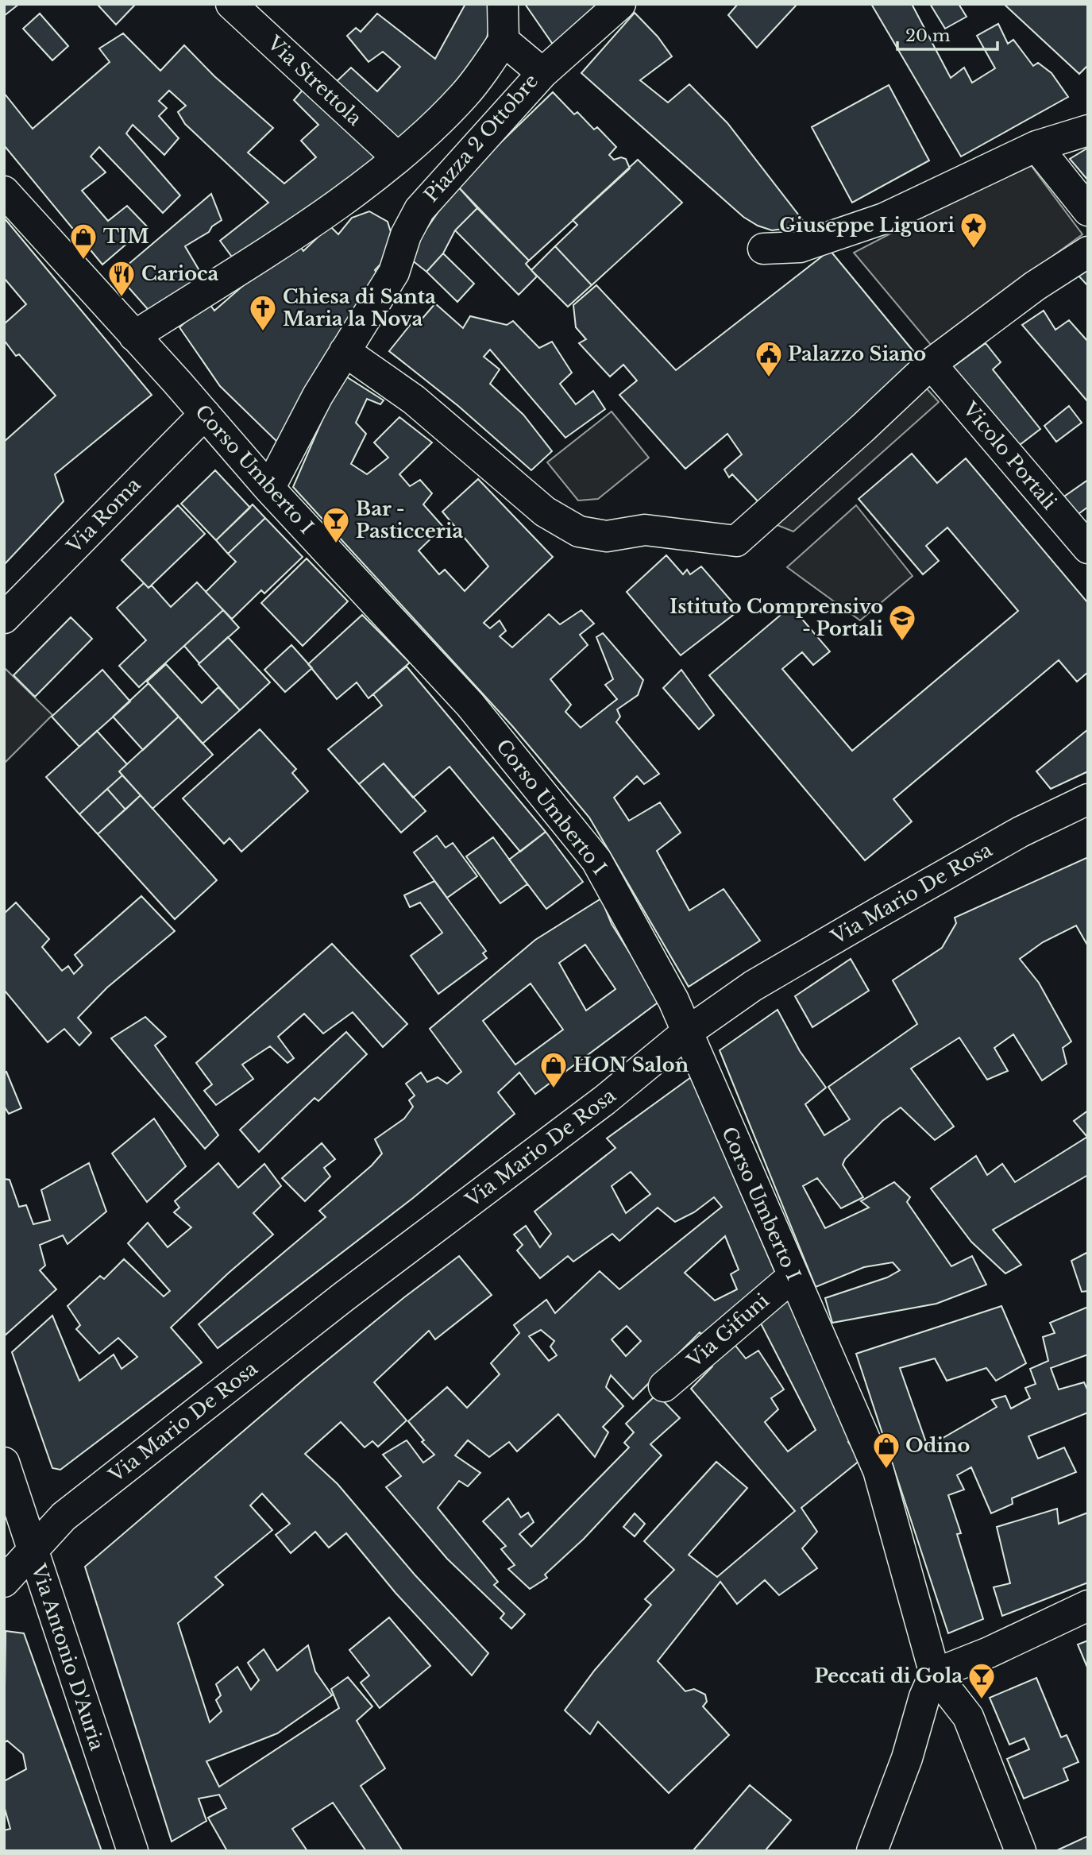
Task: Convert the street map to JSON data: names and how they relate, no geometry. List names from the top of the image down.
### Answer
{
  "streets": {
    "street": [
      "Via Strettola",
      "Piazza 2 Ottobre",
      "Vicolo Portali",
      "Corso Umberto I",
      "Via Roma",
      "Via Mario De Rosa",
      "Via Gifuni",
      "Via Antonio D'Auria"
    ]
  },
  "crossings": [
    ["Piazza 2 Ottobre", "Corso Umberto I"],
    ["Corso Umberto I", "Via Roma"],
    ["Corso Umberto I", "Via Mario De Rosa"],
    ["Corso Umberto I", "Via Gifuni"],
    ["Via Mario De Rosa", "Via Antonio D'Auria"]
  ],
  "places": {
    "place": ["Giuseppe Liguori"],
    "shop": ["TIM", "HON Salon", "Odino"],
    "restaurant": ["Carioca"],
    "church": ["Chiesa di Santa Maria la Nova"],
    "public building": ["Palazzo Siano"],
    "bar": ["Bar - Pasticceria", "Peccati di Gola"],
    "school or university": ["Istituto Comprensivo - Portali"]
  },
  "scale_bar": "20 m"
}
